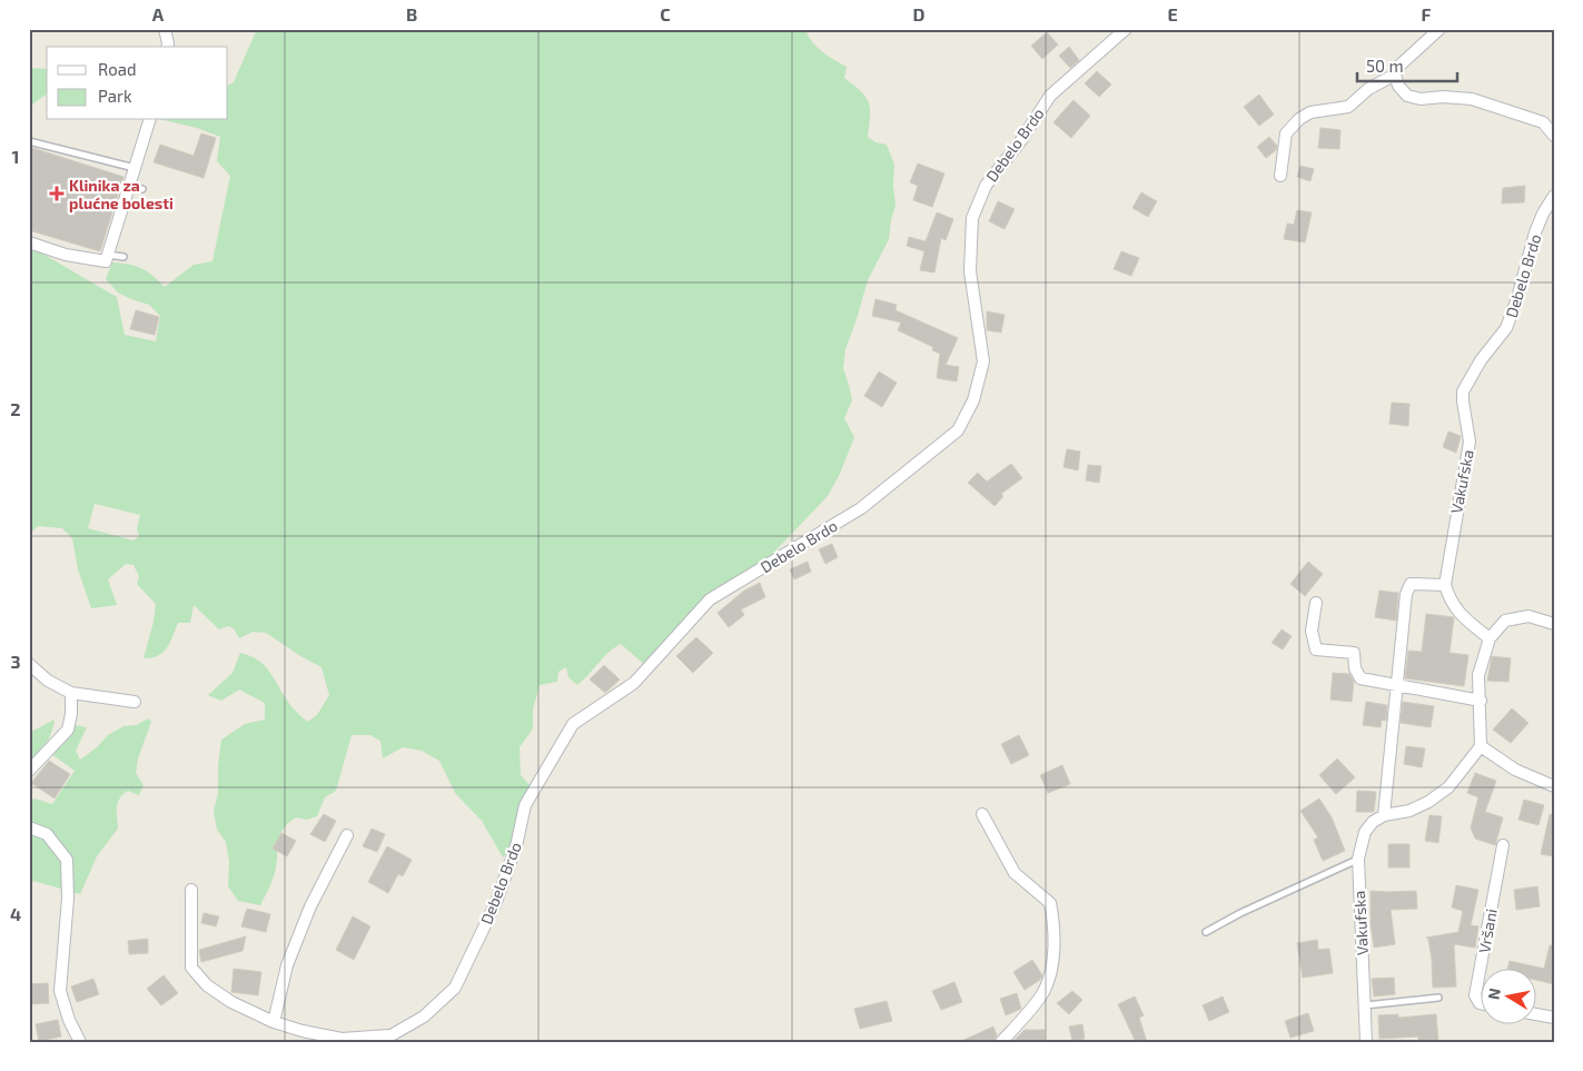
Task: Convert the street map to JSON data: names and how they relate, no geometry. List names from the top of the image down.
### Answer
{
  "streets": {
    "street": ["Debelo Brdo", "Vakufska", "Vršani"]
  },
  "crossings": [
    ["Debelo Brdo", "Vakufska"]
  ],
  "places": {
    "health": ["Klinika za plućne bolesti"]
  },
  "legend": ["Road", "Park"],
  "scale_bar": "50 m",
  "north": "left",
  "grid": {
    "columns": [
      "A",
      "B",
      "C",
      "D",
      "E",
      "F"
    ],
    "rows": [
      "1",
      "2",
      "3",
      "4"
    ]
  }
}
